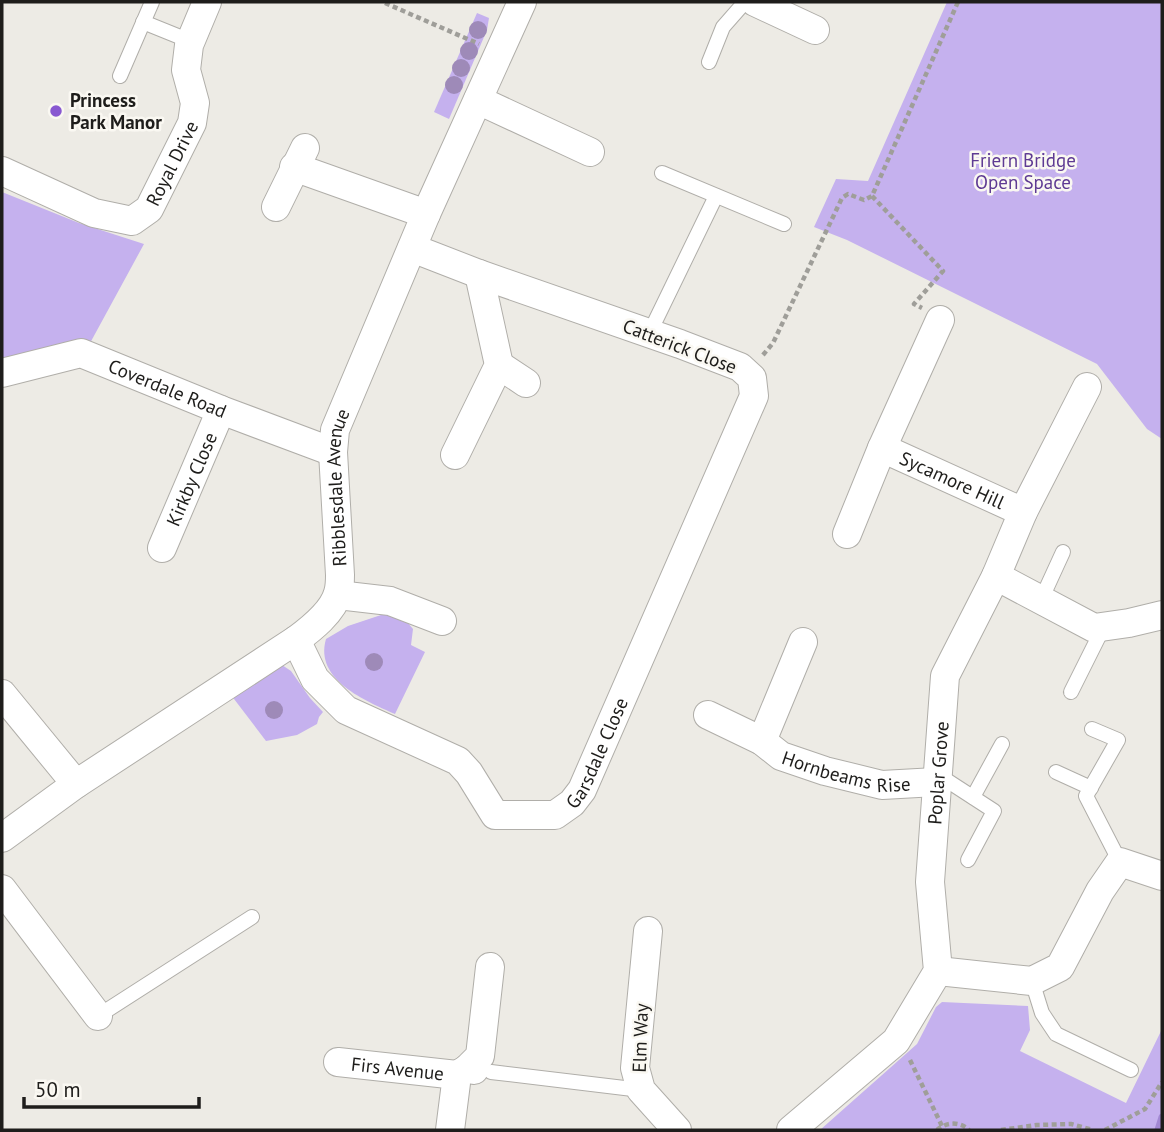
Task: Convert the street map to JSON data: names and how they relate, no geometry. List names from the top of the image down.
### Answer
{
  "streets": {
    "street": [
      "Royal Drive",
      "Catterick Close",
      "Coverdale Road",
      "Kirkby Close",
      "Sycamore Hill",
      "Ribblesdale Avenue",
      "Garsdale Close",
      "Hornbeams Rise",
      "Poplar Grove",
      "Elm Way",
      "Firs Avenue"
    ]
  },
  "crossings": [
    ["Catterick Close", "Ribblesdale Avenue"],
    ["Catterick Close", "Garsdale Close"],
    ["Coverdale Road", "Kirkby Close"],
    ["Coverdale Road", "Ribblesdale Avenue"],
    ["Sycamore Hill", "Poplar Grove"],
    ["Ribblesdale Avenue", "Garsdale Close"],
    ["Hornbeams Rise", "Poplar Grove"]
  ],
  "parks": ["Friern Bridge Open Space"],
  "places": ["Princess Park Manor"],
  "scale_bar": "50 m"
}
